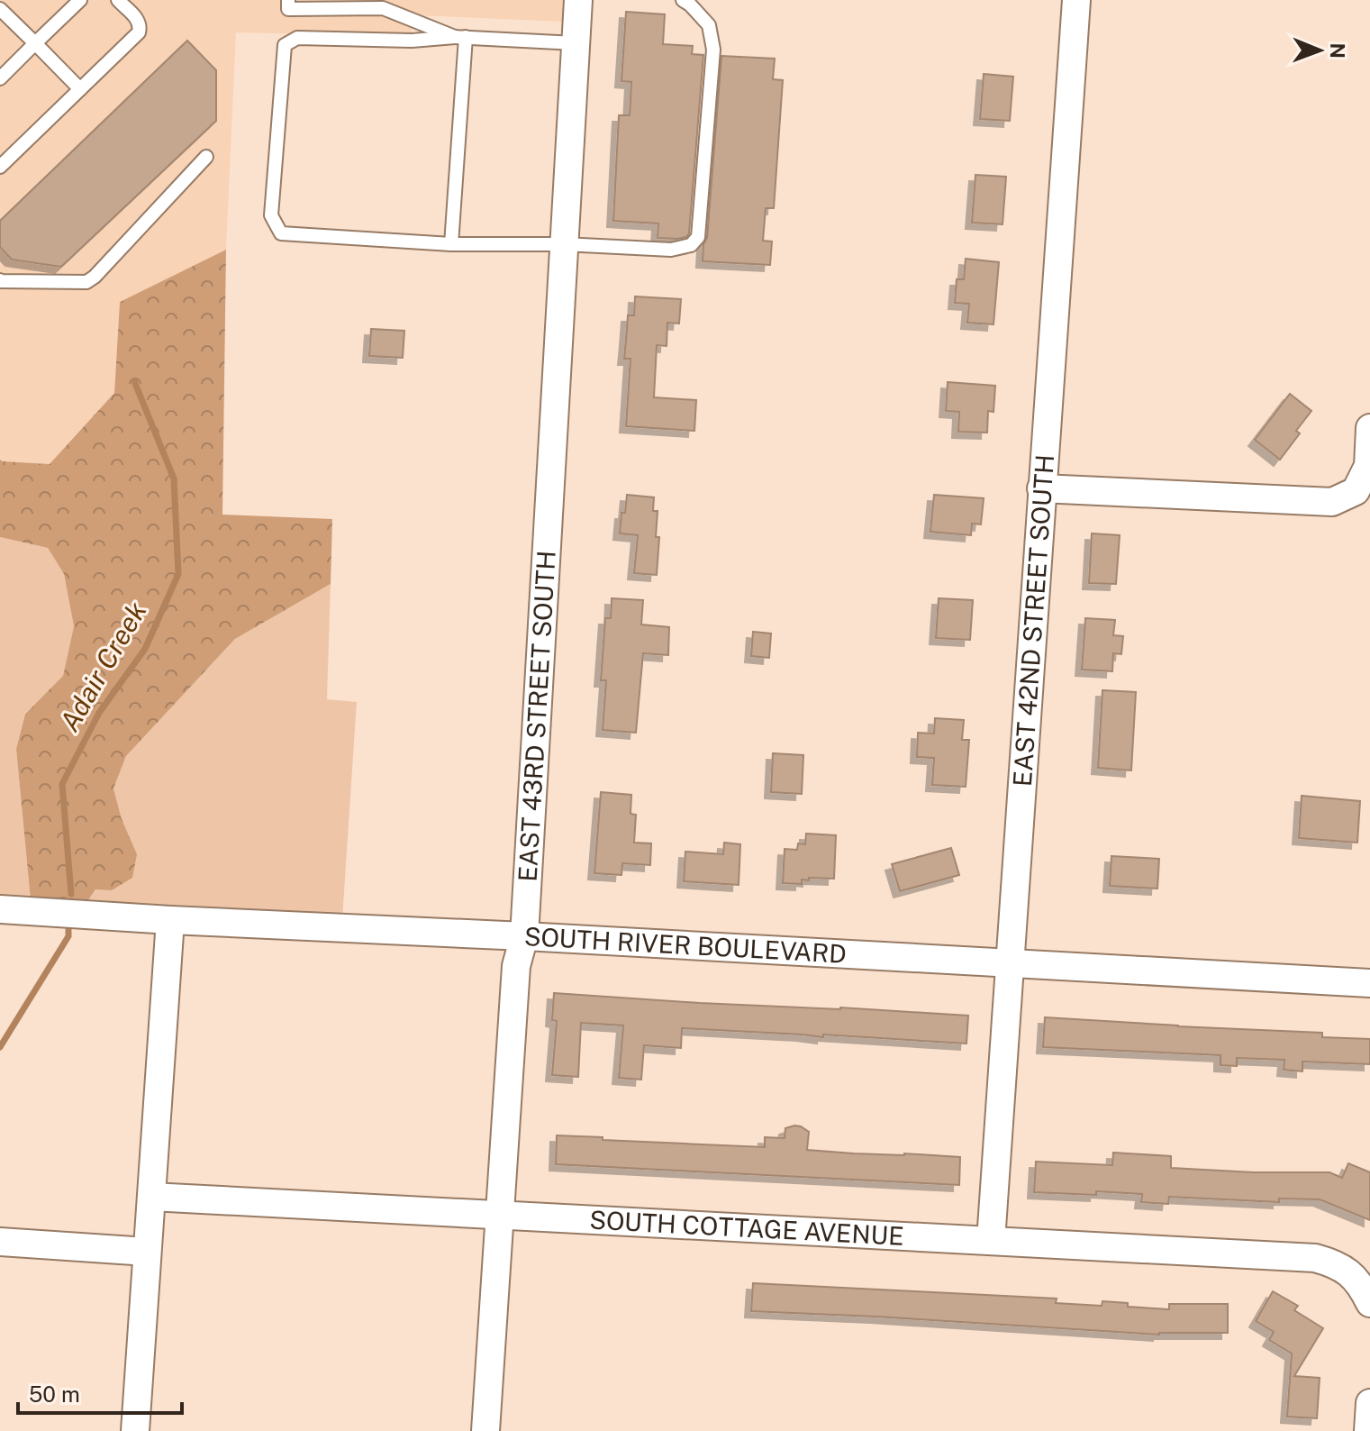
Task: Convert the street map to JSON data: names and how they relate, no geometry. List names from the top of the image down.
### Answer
{
  "streets": {
    "street": [
      "EAST 42ND STREET SOUTH",
      "EAST 43RD STREET SOUTH",
      "SOUTH RIVER BOULEVARD",
      "SOUTH COTTAGE AVENUE"
    ]
  },
  "crossings": [
    ["EAST 42ND STREET SOUTH", "SOUTH RIVER BOULEVARD"],
    ["EAST 42ND STREET SOUTH", "SOUTH COTTAGE AVENUE"],
    ["EAST 43RD STREET SOUTH", "SOUTH RIVER BOULEVARD"],
    ["EAST 43RD STREET SOUTH", "SOUTH COTTAGE AVENUE"]
  ],
  "water": ["Adair Creek"],
  "scale_bar": "50 m",
  "north": "right"
}
